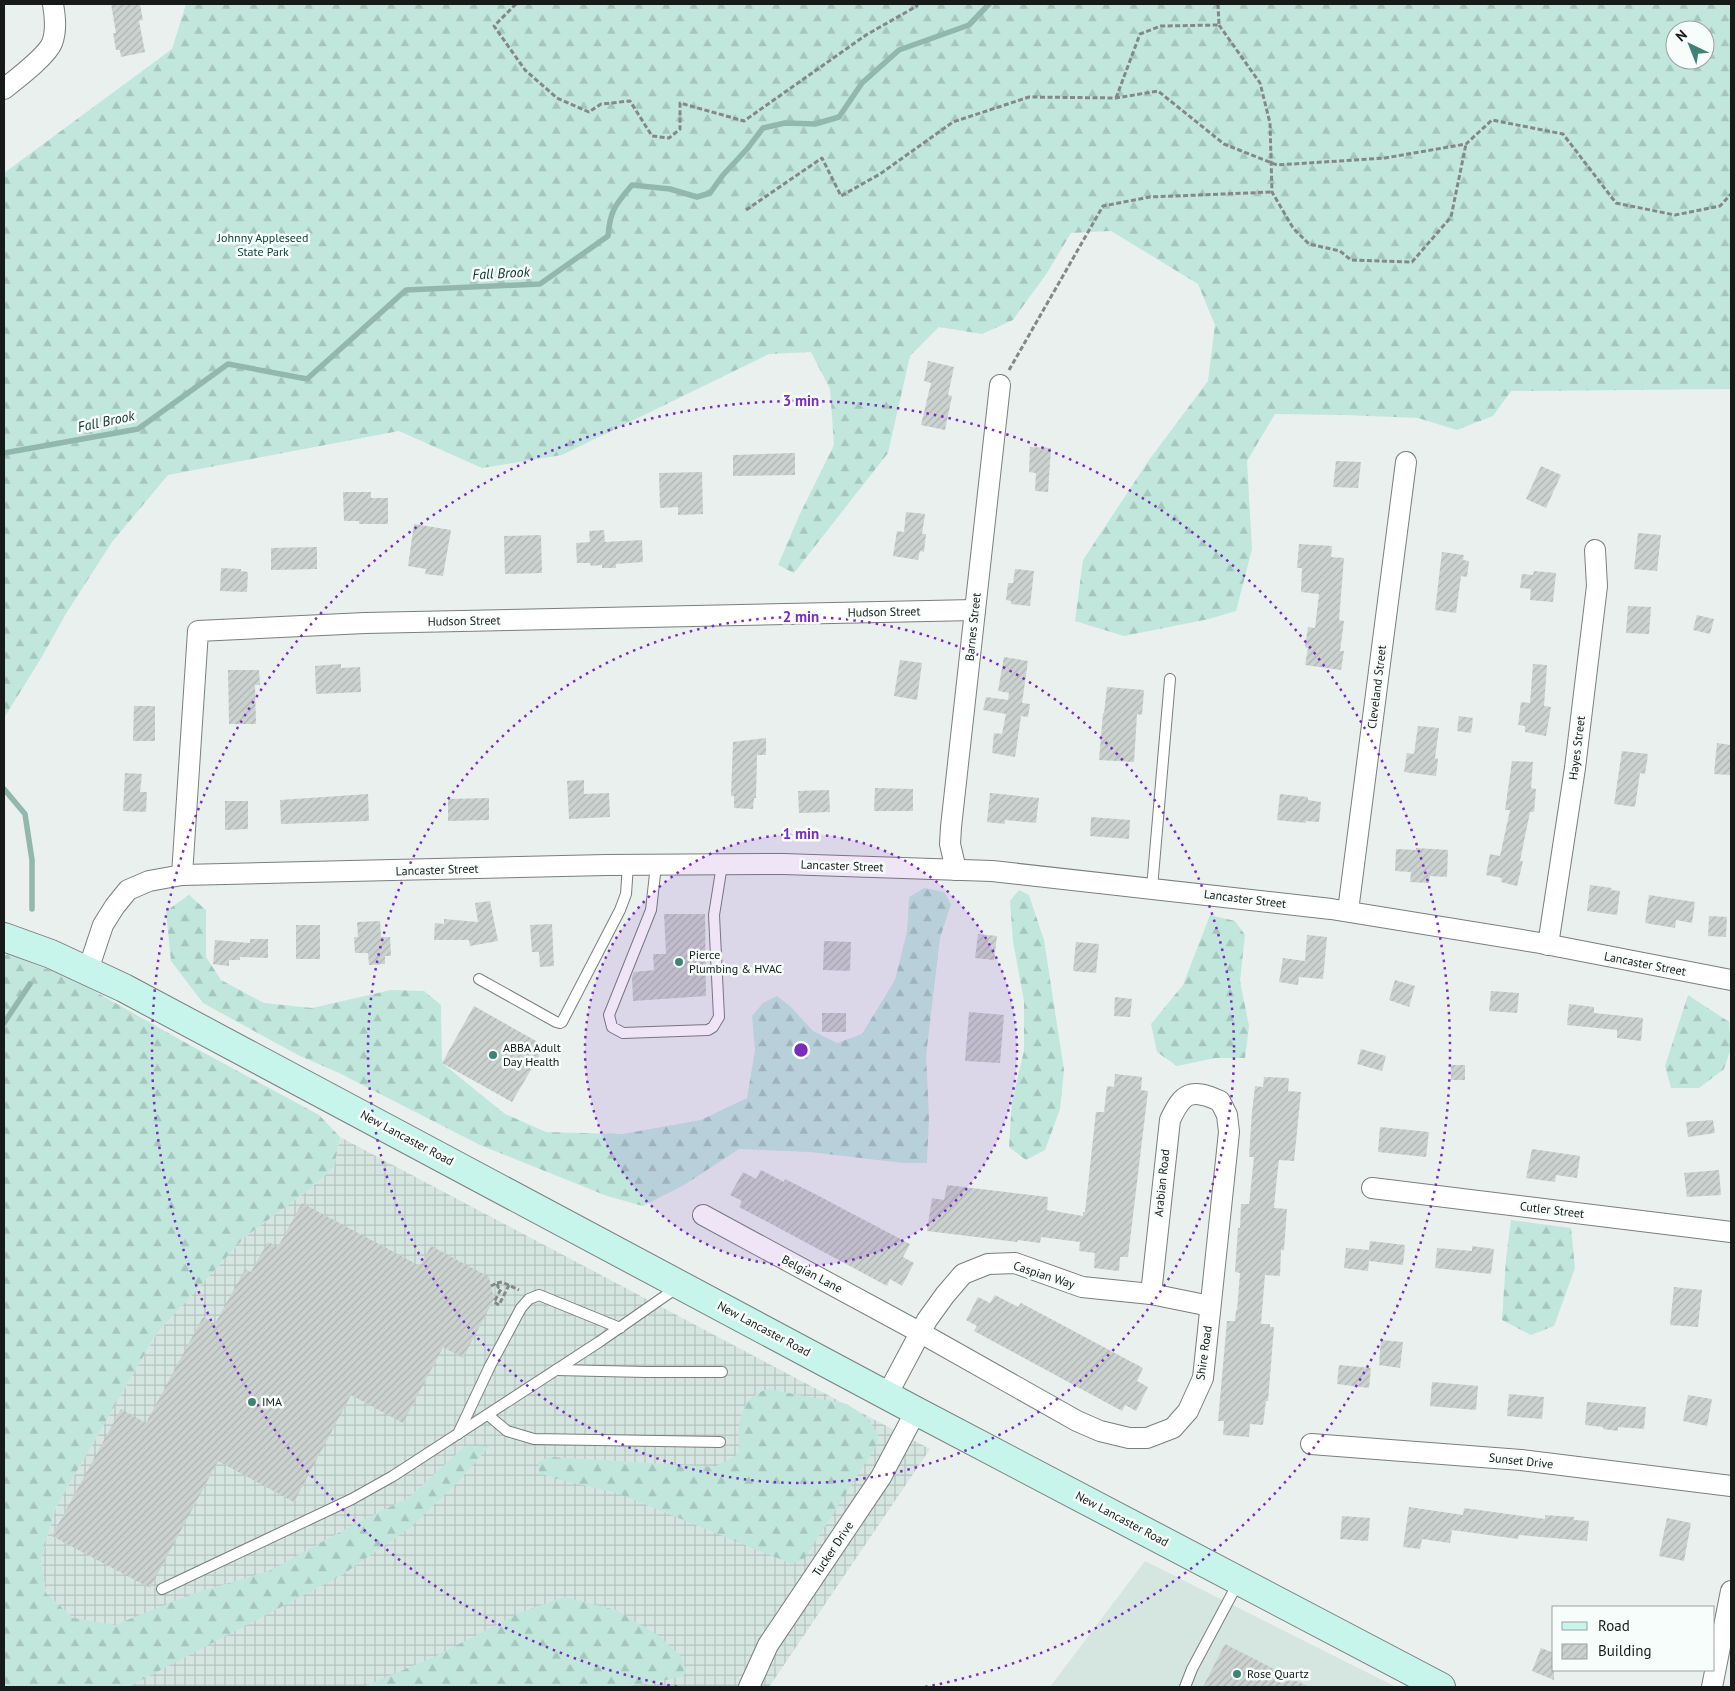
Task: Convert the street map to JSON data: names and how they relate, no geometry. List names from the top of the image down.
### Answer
{
  "streets": {
    "main road": ["New Lancaster Road"],
    "street": [
      "Hudson Street",
      "Barnes Street",
      "Cleveland Street",
      "Hayes Street",
      "Lancaster Street",
      "Arabian Road",
      "Cutler Street",
      "Belgian Lane",
      "Caspian Way",
      "Shire Road",
      "Sunset Drive",
      "Tucker Drive"
    ]
  },
  "crossings": [
    ["Hudson Street", "Barnes Street"],
    ["Hudson Street", "Lancaster Street"],
    ["Barnes Street", "Lancaster Street"],
    ["Cleveland Street", "Lancaster Street"],
    ["Hayes Street", "Lancaster Street"],
    ["Lancaster Street", "New Lancaster Road"],
    ["New Lancaster Road", "Caspian Way"],
    ["New Lancaster Road", "Tucker Drive"],
    ["Arabian Road", "Caspian Way"],
    ["Arabian Road", "Shire Road"],
    ["Belgian Lane", "Caspian Way"],
    ["Belgian Lane", "Shire Road"],
    ["Caspian Way", "Shire Road"]
  ],
  "water": ["Fall Brook"],
  "parks": ["Johnny Appleseed State Park"],
  "places": [
    "Pierce Plumbing & HVAC",
    "ABBA Adult Day Health",
    "IMA",
    "Rose Quartz"
  ],
  "legend": ["Road", "Building"],
  "north": "top left",
  "rings": ["3 min", "2 min", "1 min"]
}
